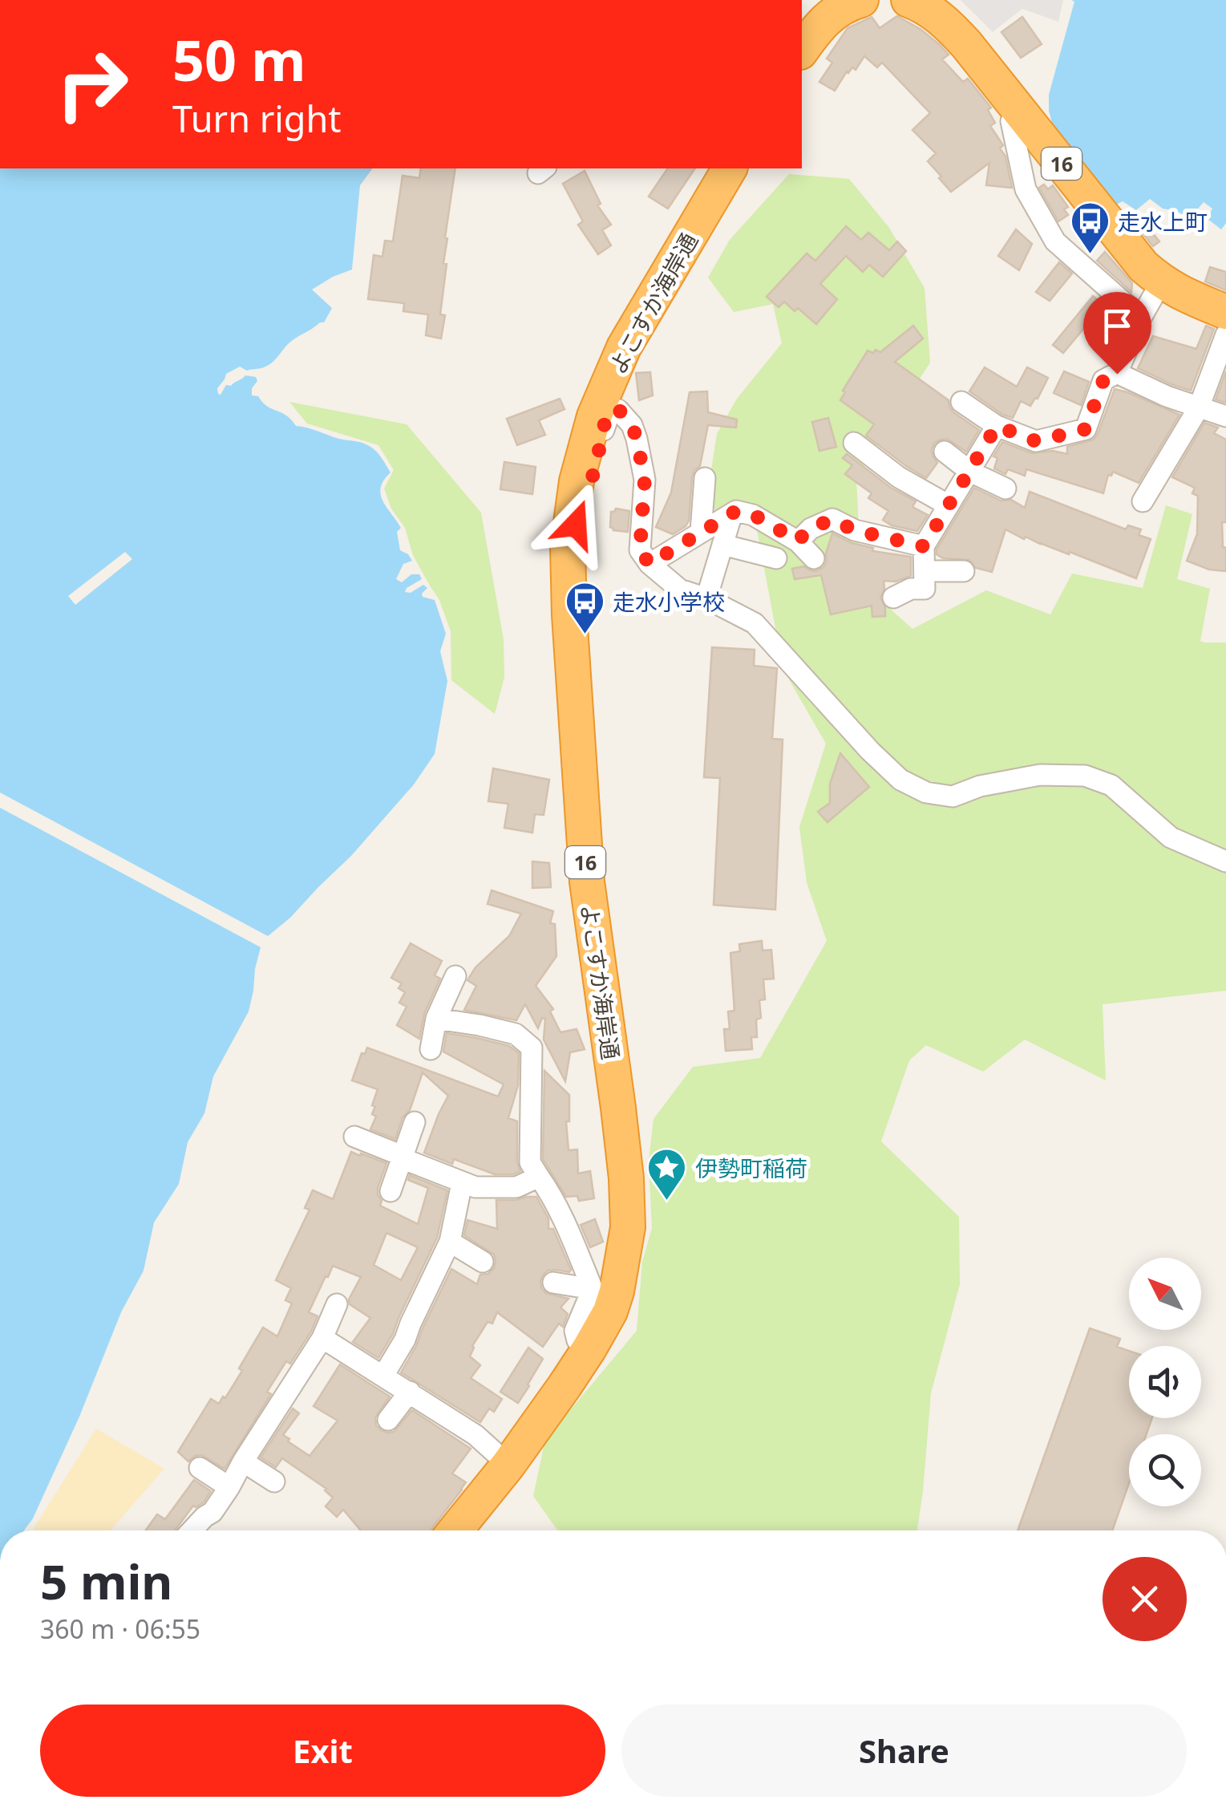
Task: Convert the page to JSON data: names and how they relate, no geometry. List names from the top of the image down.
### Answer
{
  "streets": {
    "highway": ["16", "よこすか海岸通"]
  },
  "places": {
    "bus stop": ["走水上町", "走水小学校"],
    "place": ["伊勢町稲荷"]
  },
  "north": "top left",
  "page": {
    "turn": ["50 m", "Turn right"],
    "heading": ["5 min", "360 m · 06:55"],
    "buttons": ["Exit", "Share"]
  }
}
